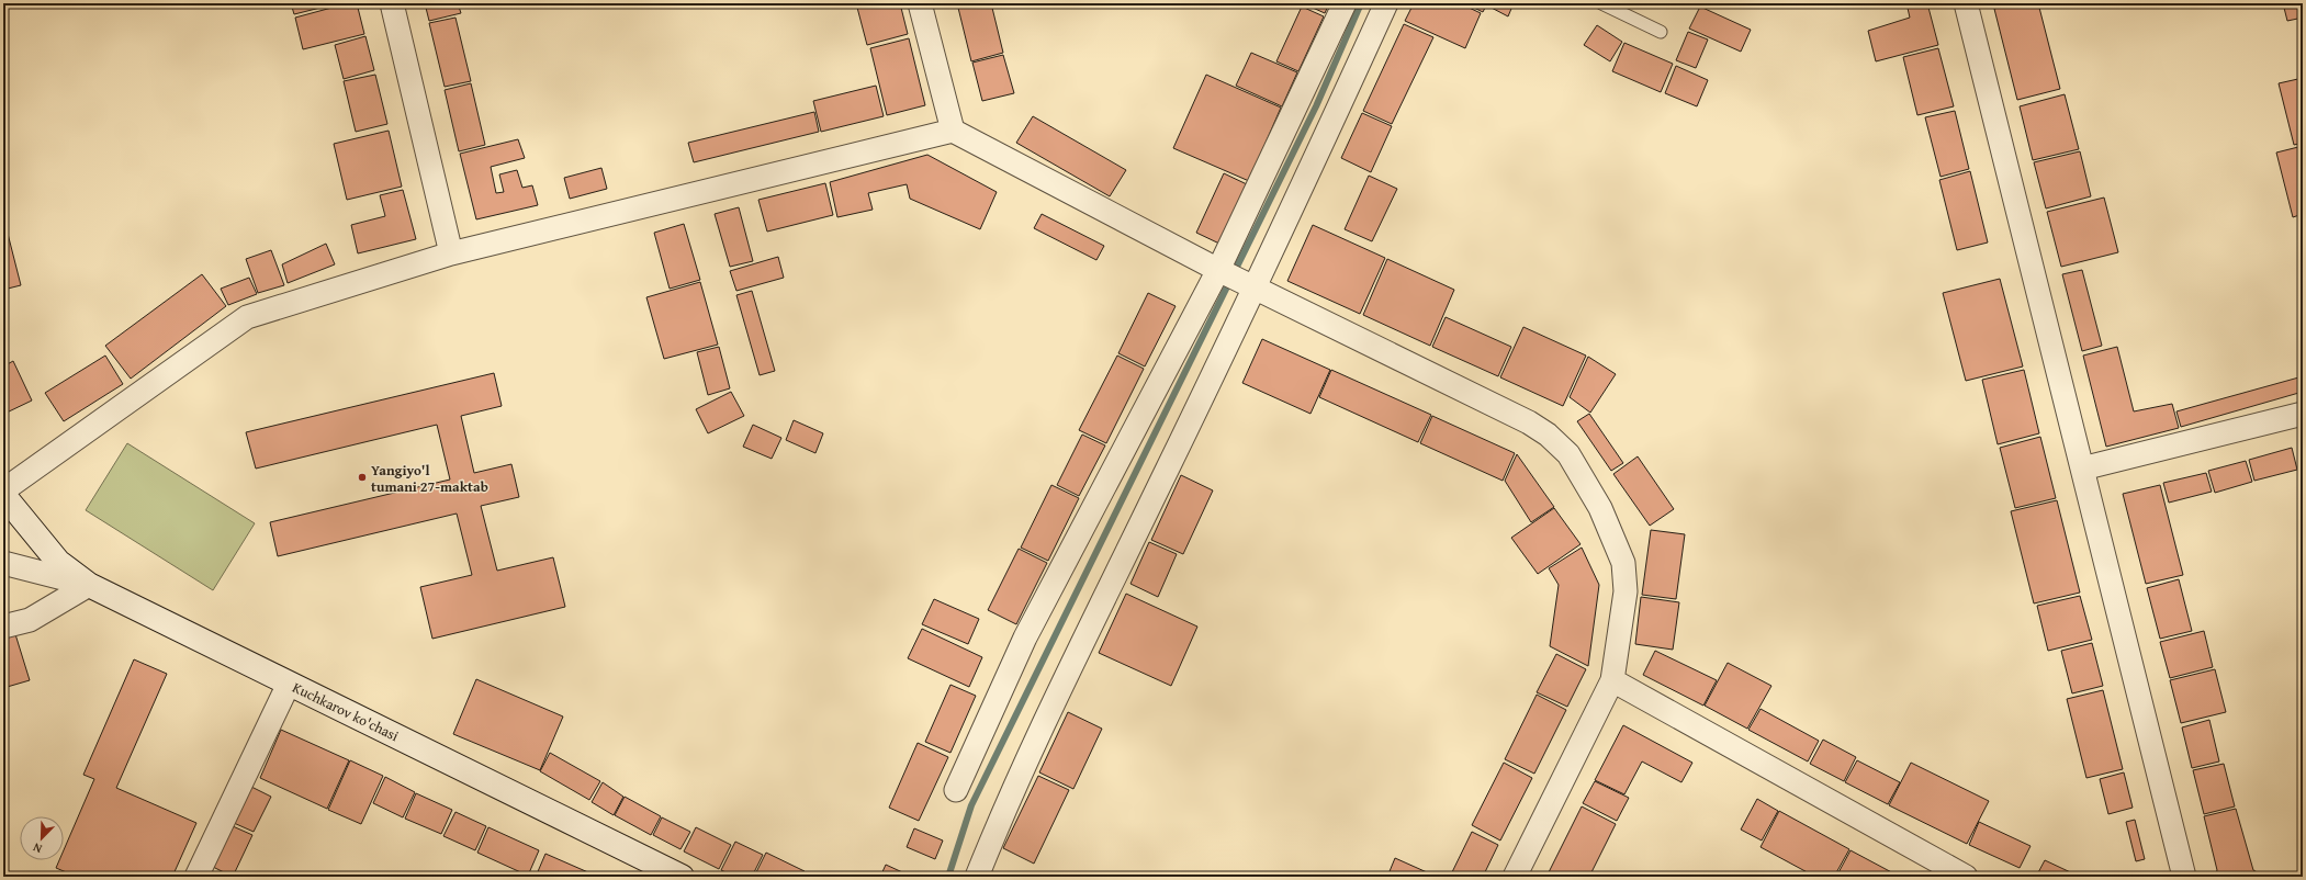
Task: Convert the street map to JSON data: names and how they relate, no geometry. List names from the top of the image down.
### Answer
{
  "streets": {
    "main road": ["Kuchkarov ko'chasi"]
  },
  "places": ["Yangiyo'l tumani 27-maktab"],
  "north": "bottom left"
}
